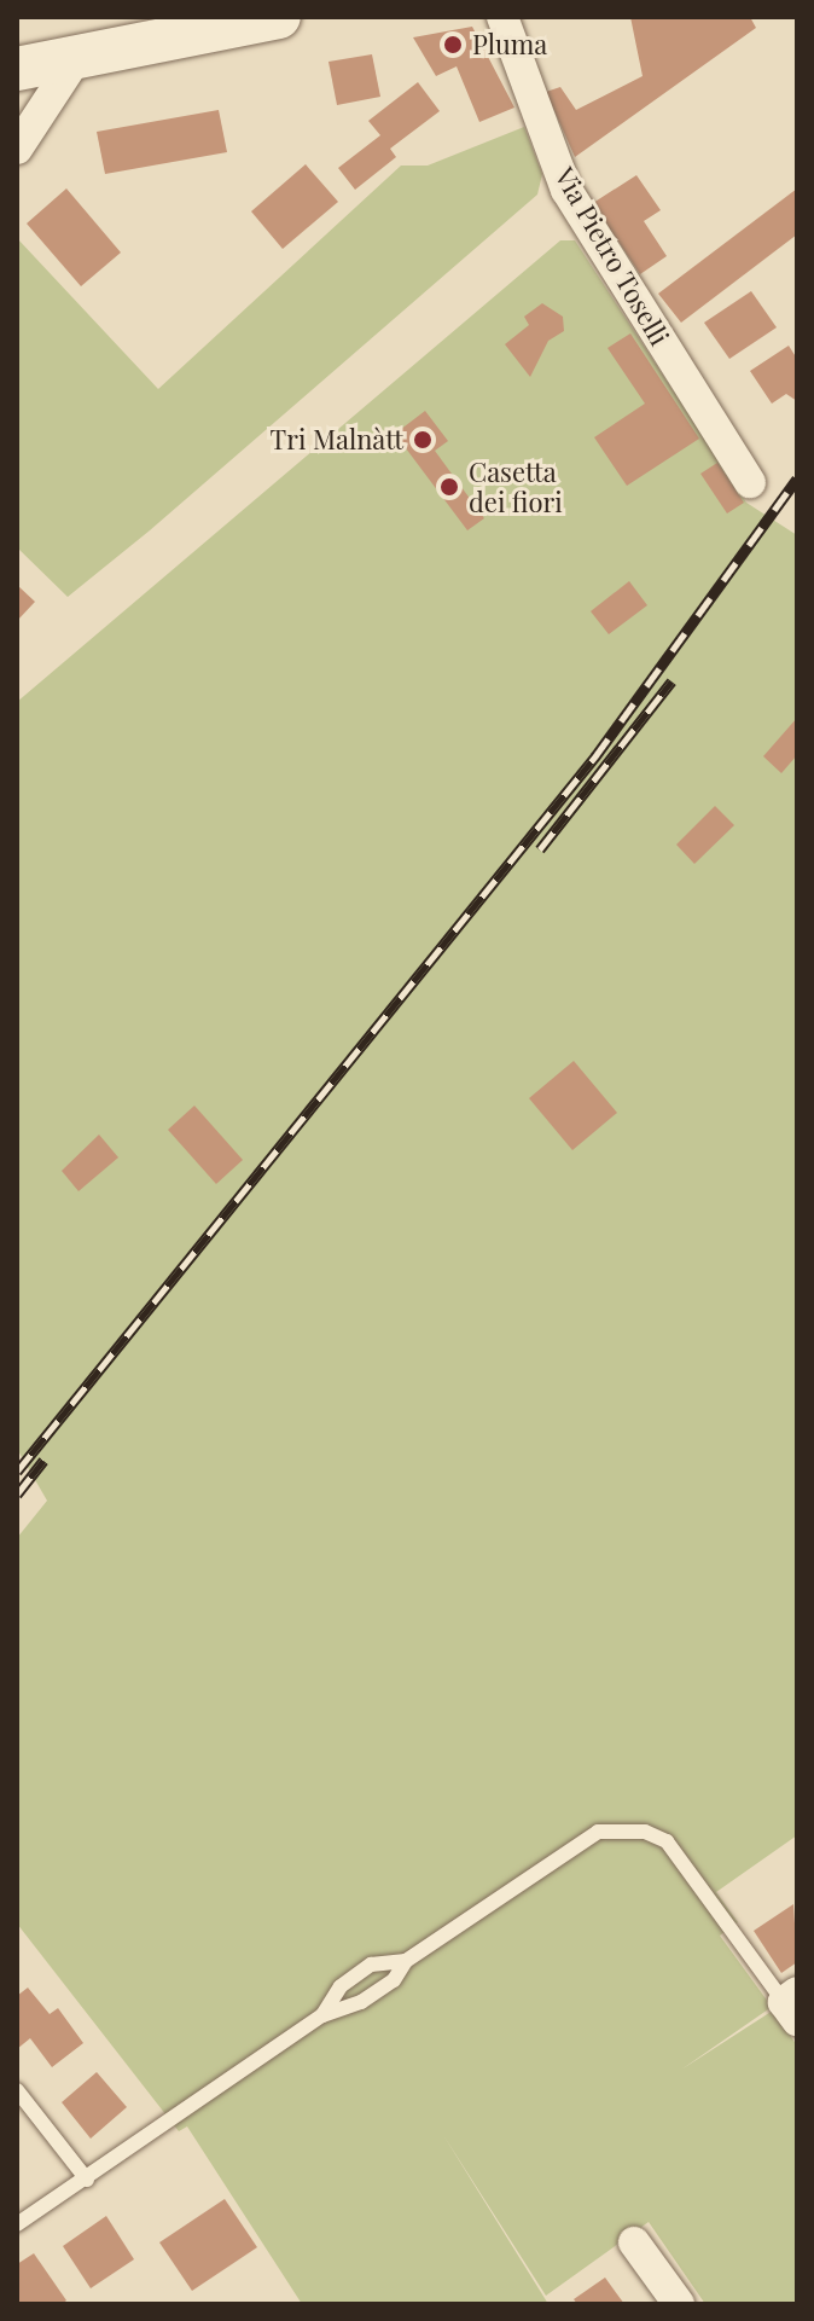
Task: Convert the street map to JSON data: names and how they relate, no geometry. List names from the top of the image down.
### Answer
{
  "streets": {
    "street": ["Via Pietro Toselli"]
  },
  "places": ["Pluma", "Tri Malnàtt", "Casetta dei fiori"]
}
